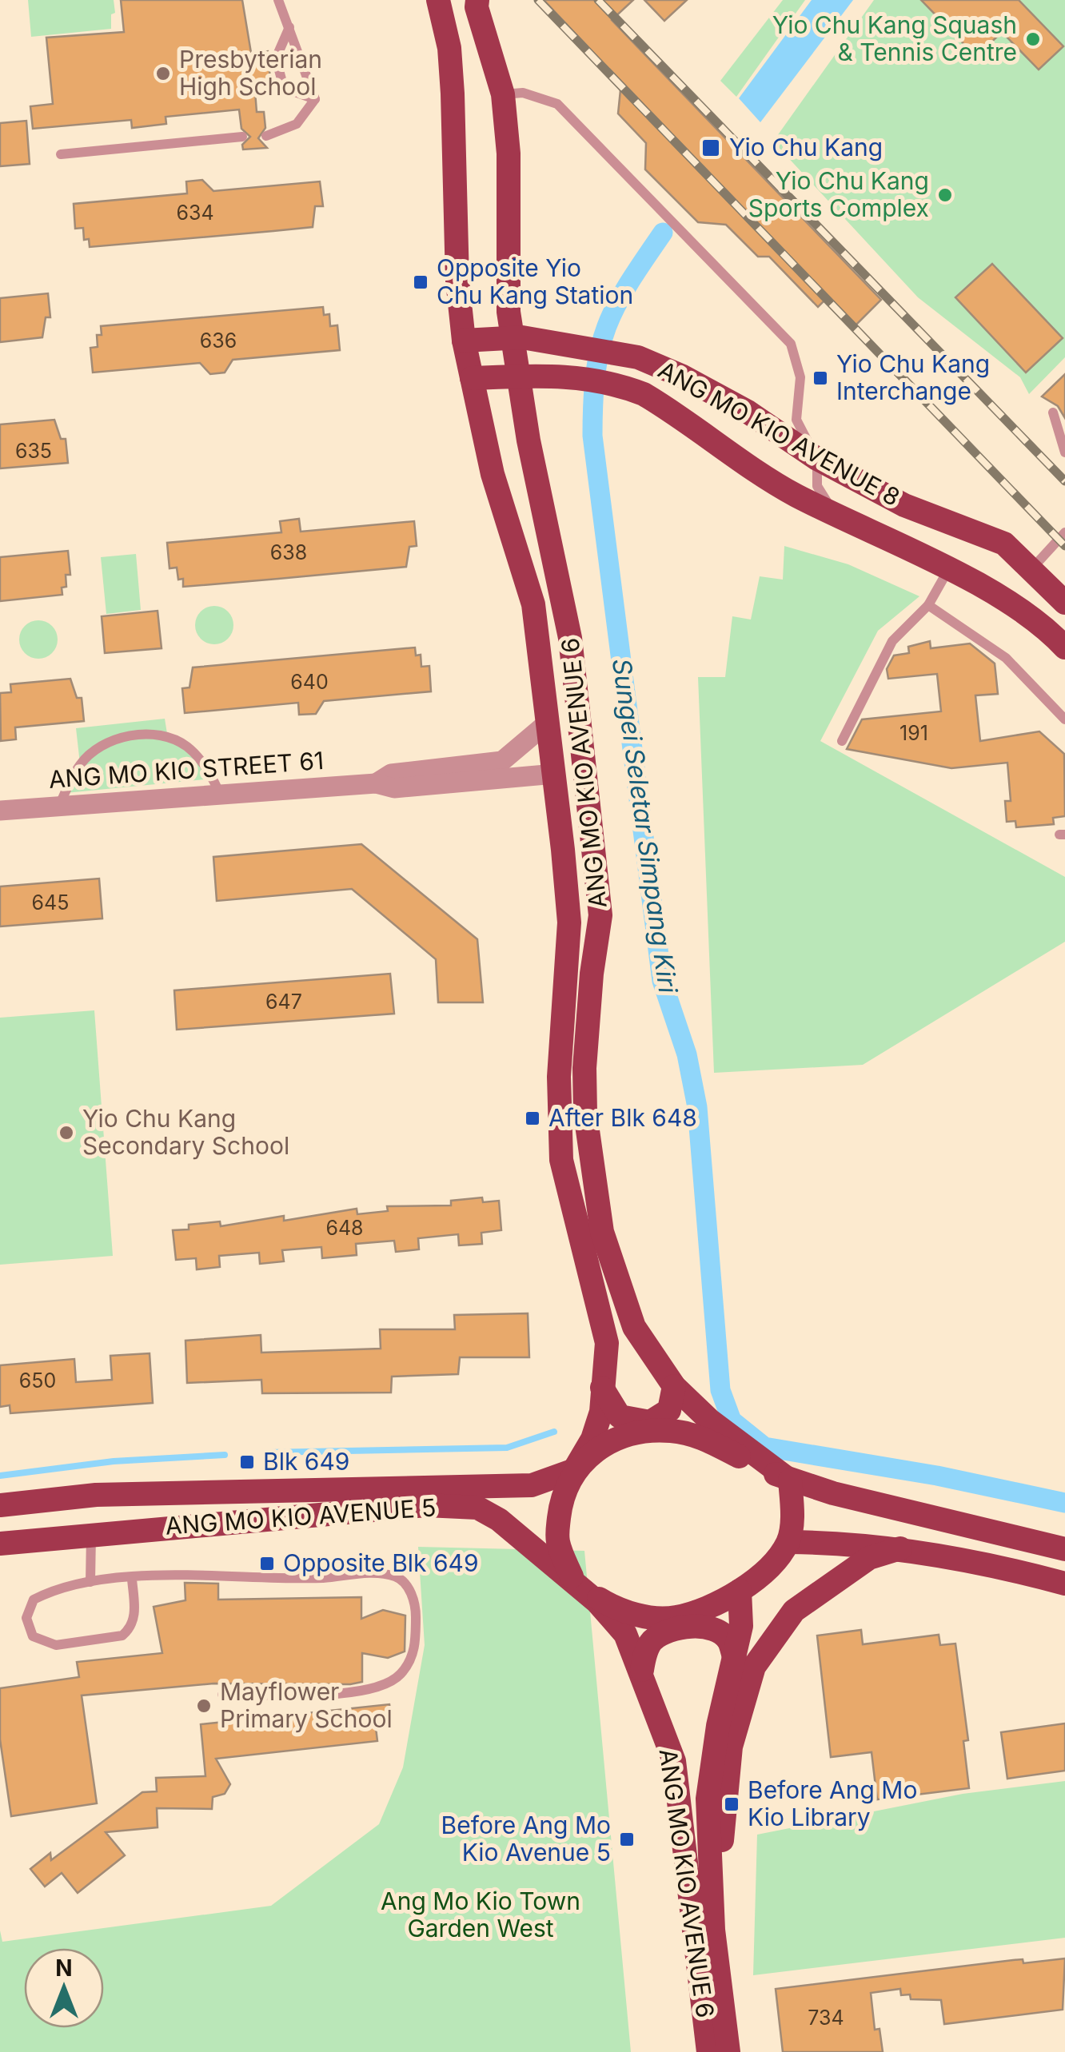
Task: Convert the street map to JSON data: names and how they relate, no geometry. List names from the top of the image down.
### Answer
{
  "streets": {
    "main road": ["ANG MO KIO AVENUE 8", "ANG MO KIO AVENUE 6", "ANG MO KIO AVENUE 5"],
    "street": ["ANG MO KIO STREET 61"]
  },
  "crossings": [
    ["ANG MO KIO AVENUE 8", "ANG MO KIO AVENUE 6"],
    ["ANG MO KIO STREET 61", "ANG MO KIO AVENUE 6"],
    ["ANG MO KIO AVENUE 6", "ANG MO KIO AVENUE 5"]
  ],
  "water": ["Sungei Seletar Simpang Kiri"],
  "parks": ["Ang Mo Kio Town Garden West"],
  "places": {
    "other": [
      "Yio Chu Kang Squash & Tennis Centre",
      "Presbyterian High School",
      "Yio Chu Kang Sports Complex",
      "Yio Chu Kang Secondary School",
      "Mayflower Primary School"
    ],
    "transit": [
      "Yio Chu Kang",
      "Opposite Yio Chu Kang Station",
      "Yio Chu Kang Interchange",
      "After Blk 648",
      "Blk 649",
      "Opposite Blk 649",
      "Before Ang Mo Kio Library",
      "Before Ang Mo Kio Avenue 5"
    ]
  },
  "house_numbers": [
    "634",
    "636",
    "635",
    "638",
    "640",
    "191",
    "645",
    "647",
    "648",
    "650",
    "734"
  ],
  "north": "top"
}
